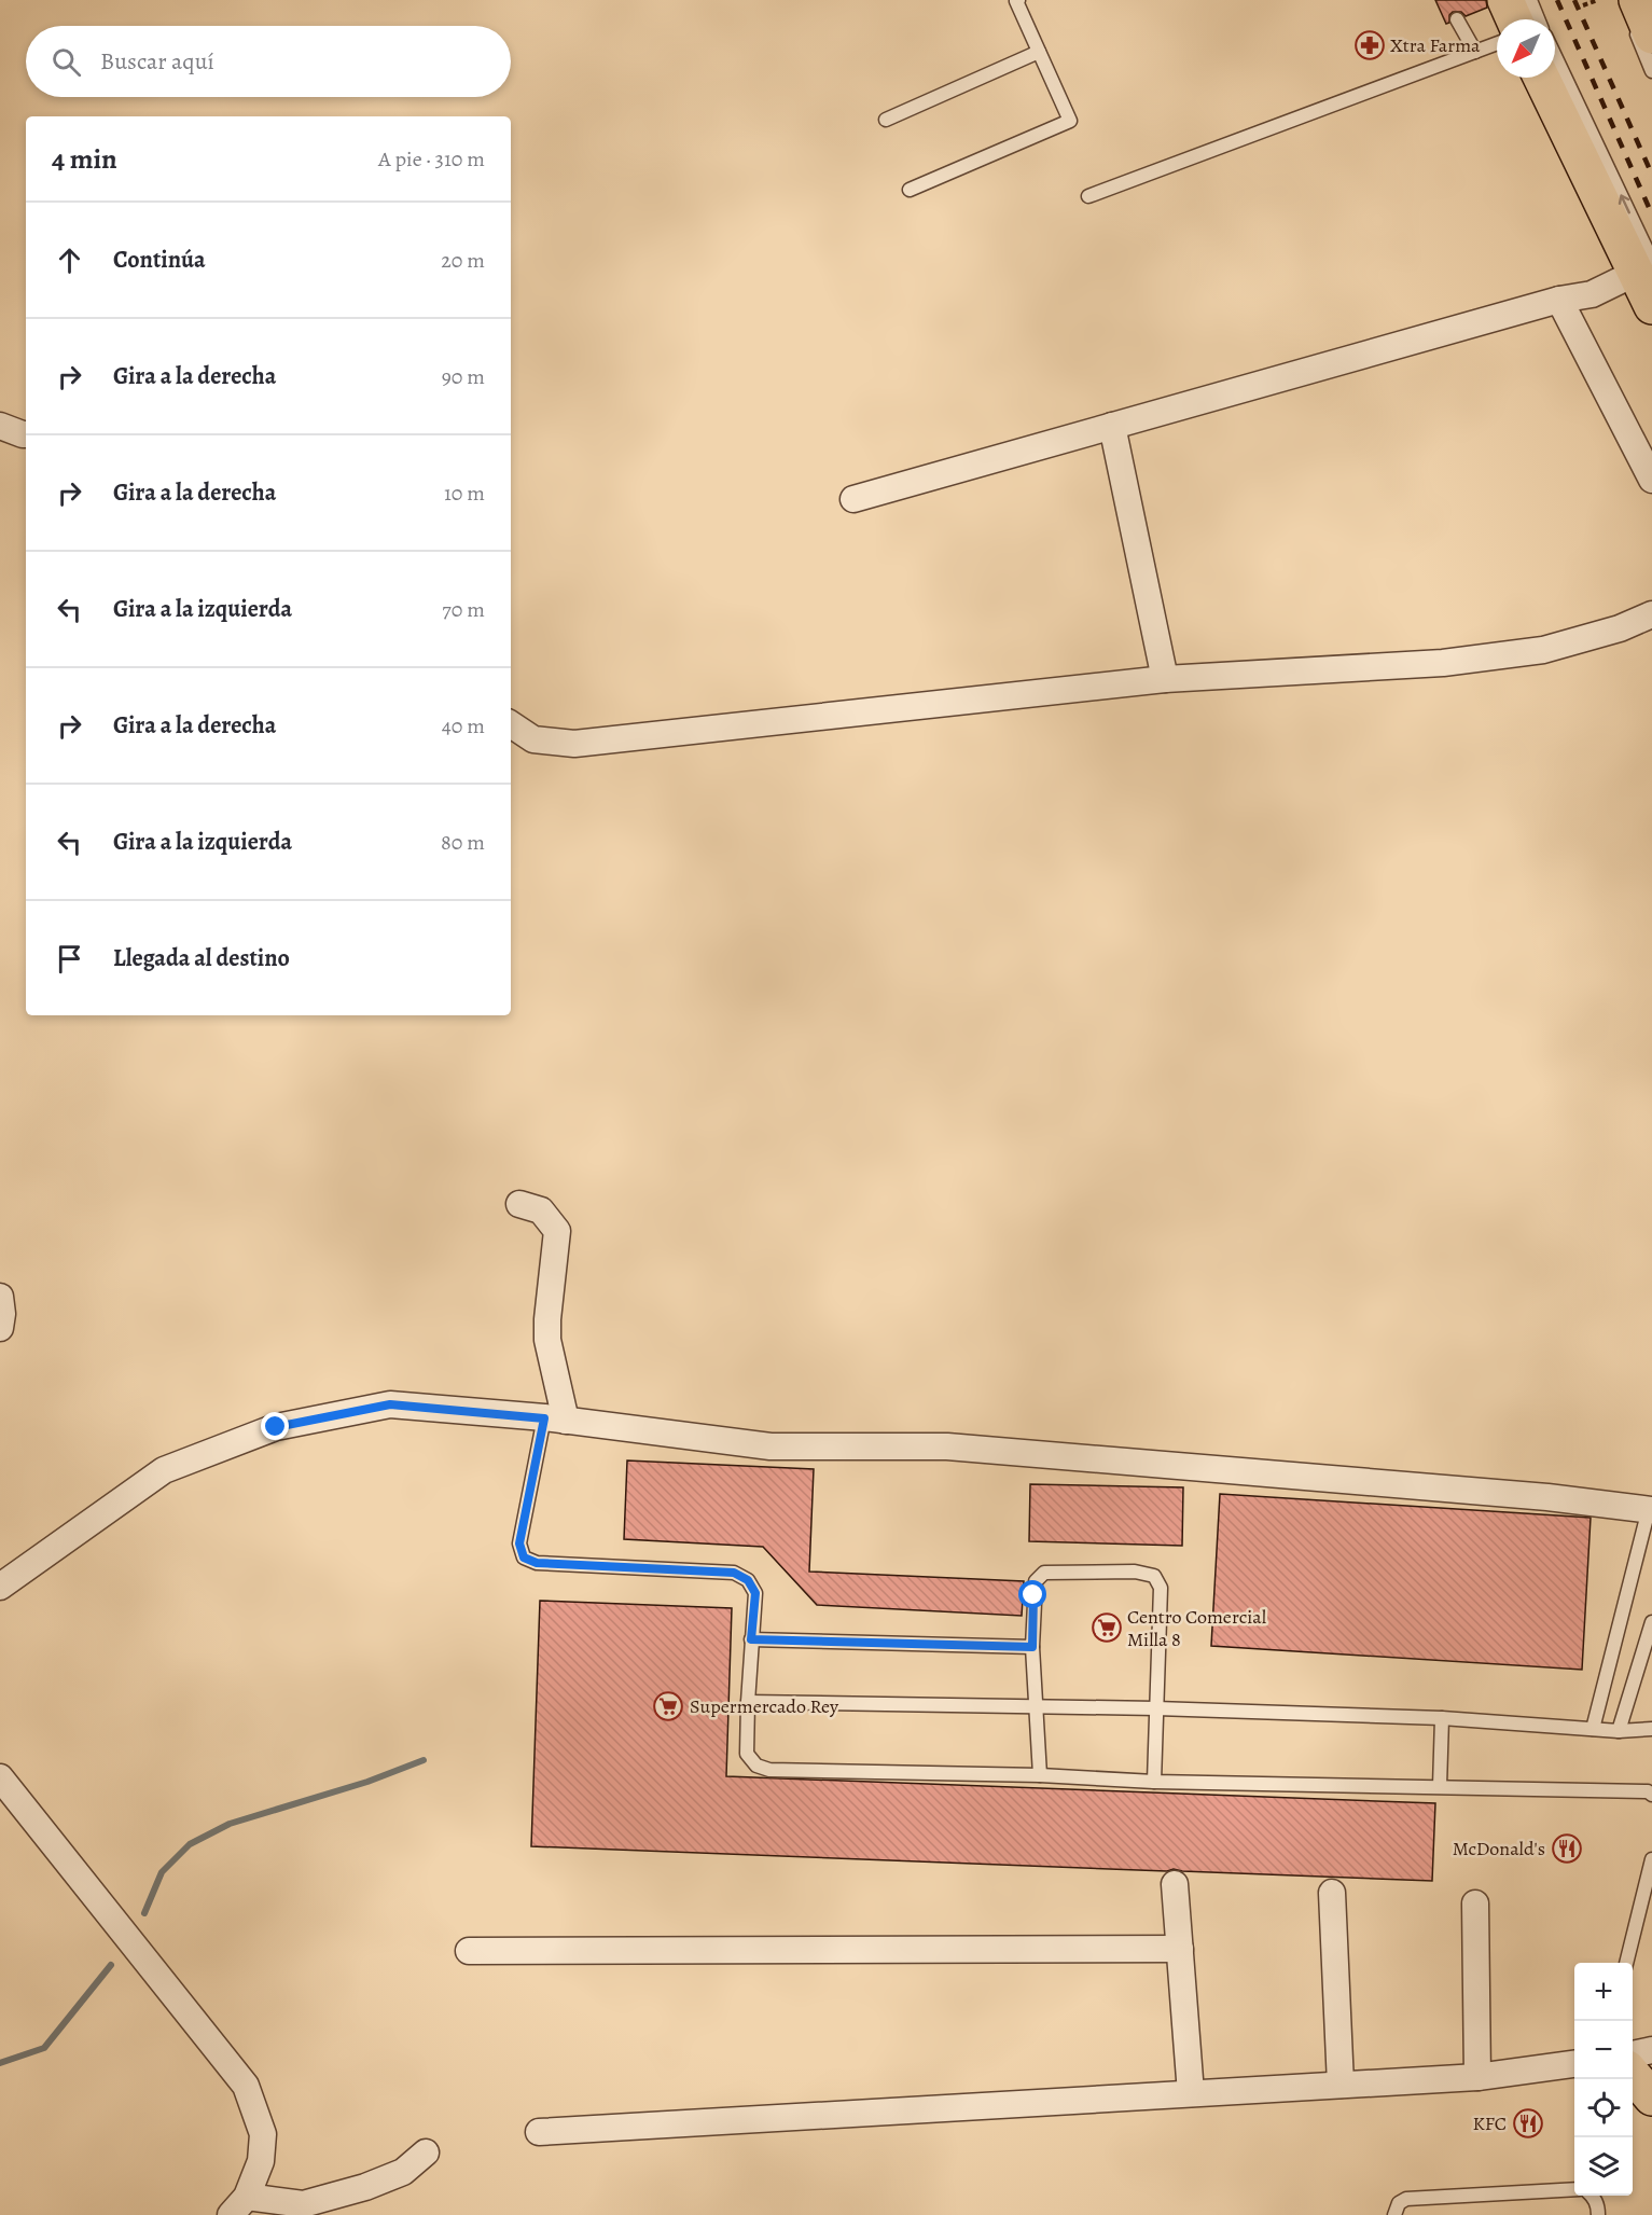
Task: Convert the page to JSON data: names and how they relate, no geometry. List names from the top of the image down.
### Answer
{
  "places": {
    "pharmacy": ["Xtra Farma"],
    "supermarket": ["Centro Comercial Milla 8", "Supermercado Rey"],
    "restaurant": ["McDonald's", "KFC"]
  },
  "north": "bottom left",
  "page": {
    "search": "Buscar aquí",
    "heading": ["4 min", "A pie · 310 m"],
    "list": [
      ["Continúa", "20 m"],
      ["Gira a la derecha", "90 m"],
      ["Gira a la derecha", "10 m"],
      ["Gira a la izquierda", "70 m"],
      ["Gira a la derecha", "40 m"],
      ["Gira a la izquierda", "80 m"],
      "Llegada al destino"
    ],
    "map_buttons": ["+", "−"]
  }
}
